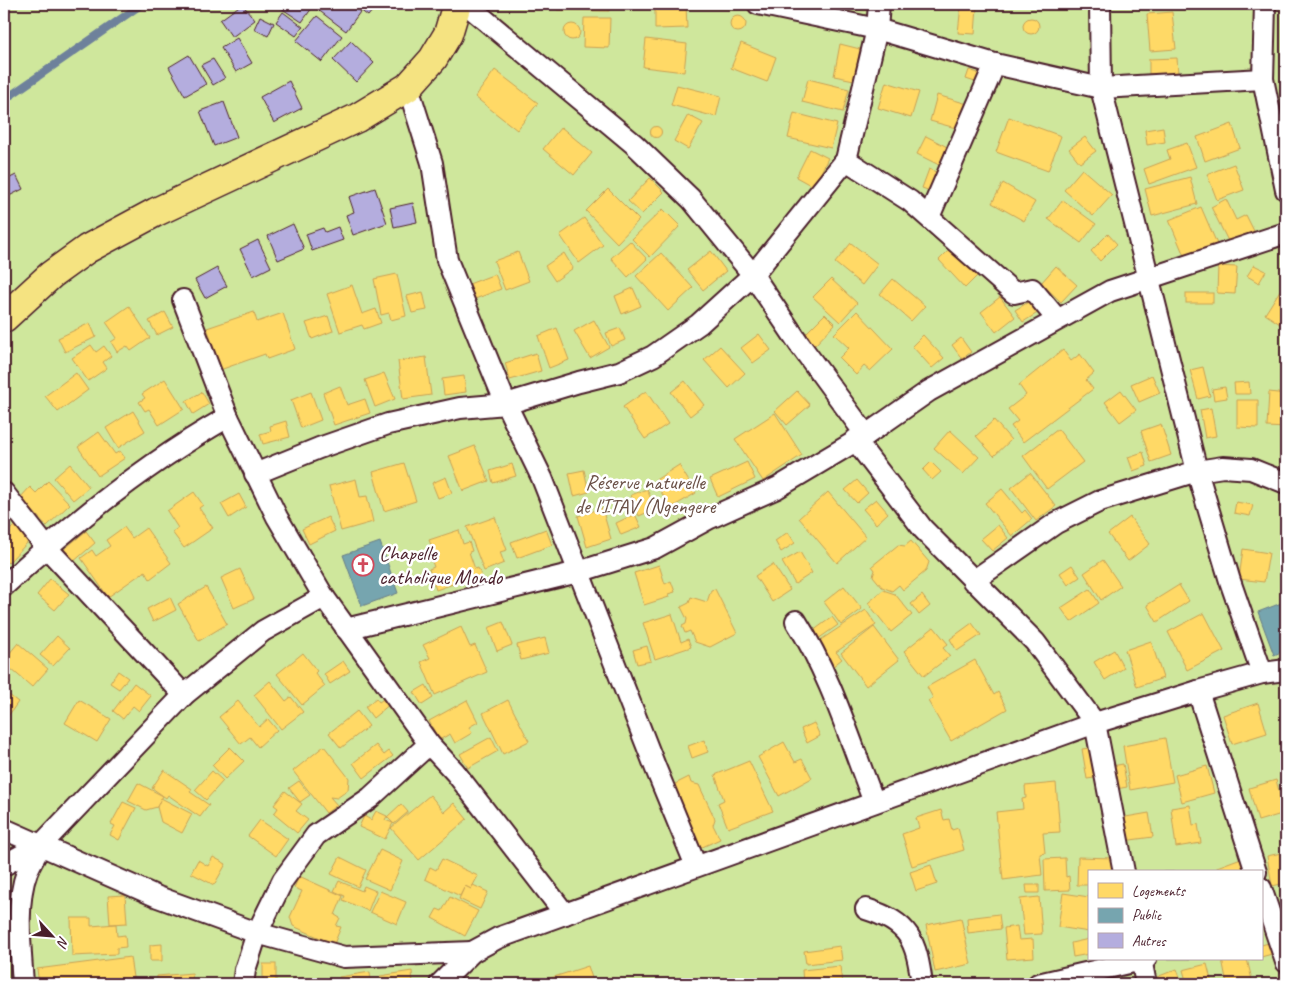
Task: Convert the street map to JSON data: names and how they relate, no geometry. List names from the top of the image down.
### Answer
{
  "parks": ["Réserve naturelle de l'ITAV (Ngengere"],
  "places": {
    "church": ["Chapelle catholique Mondo"]
  },
  "legend": ["Logements", "Public", "Autres"],
  "north": "bottom right"
}
